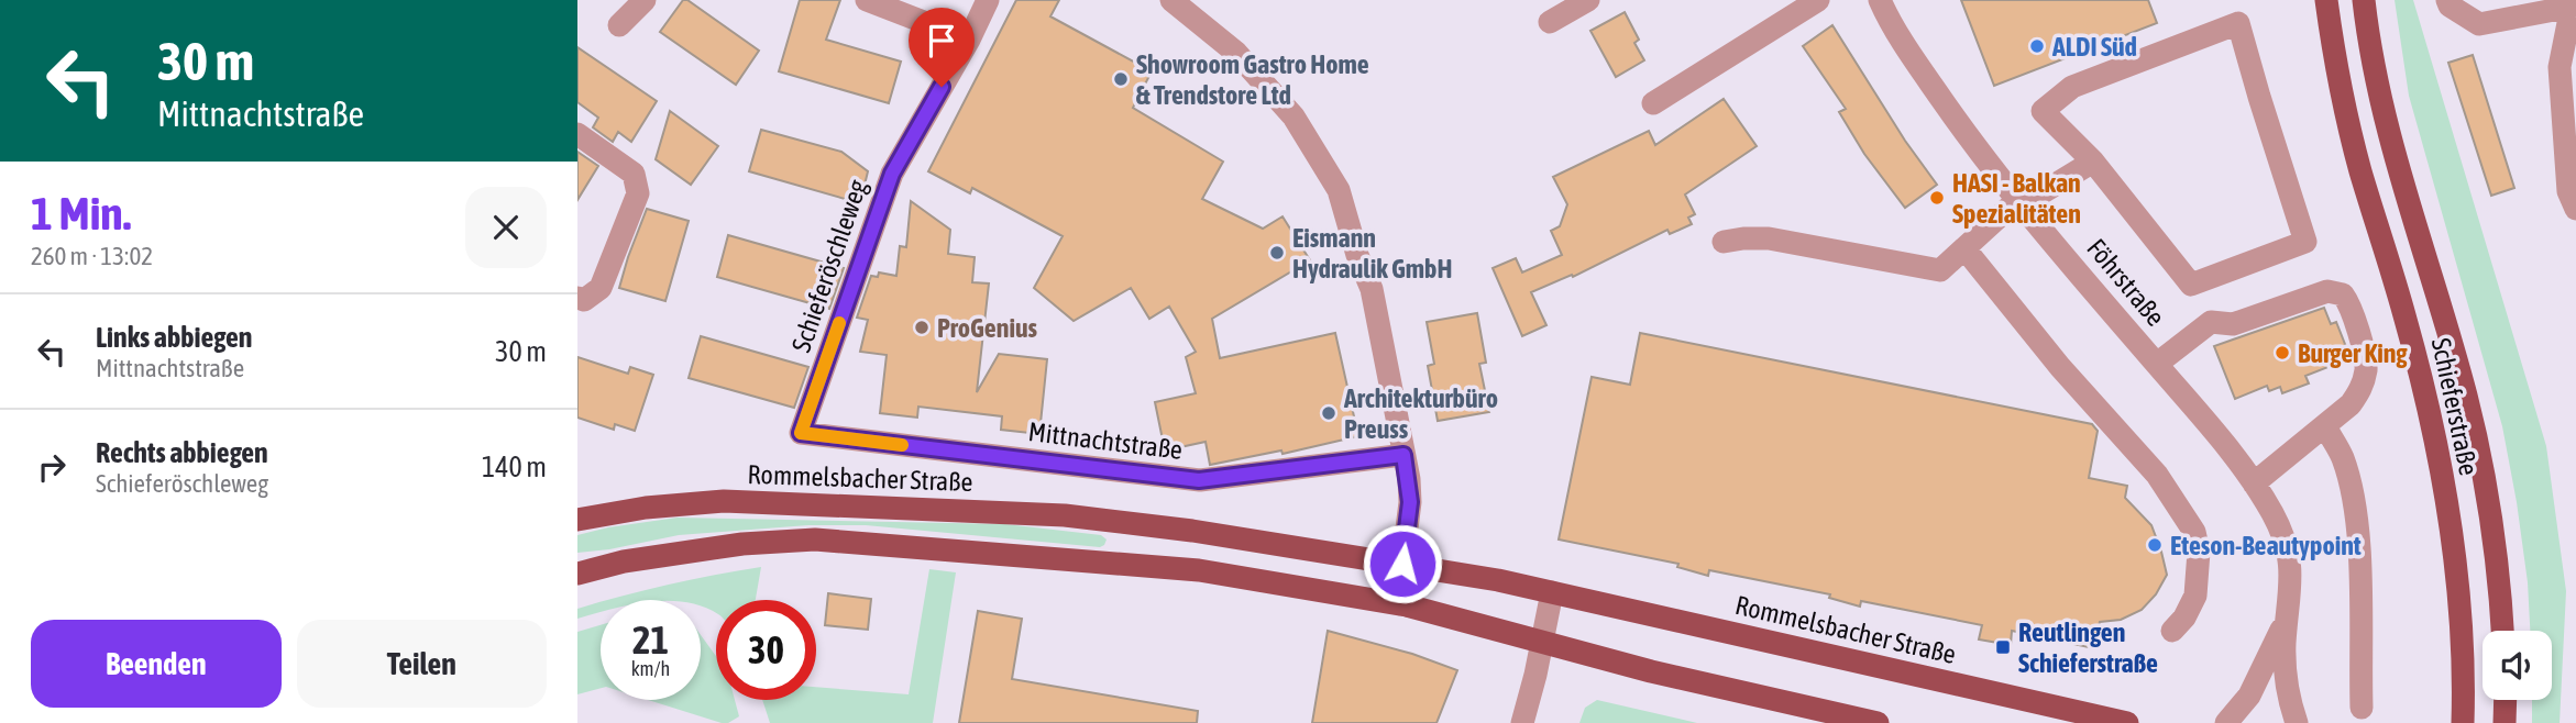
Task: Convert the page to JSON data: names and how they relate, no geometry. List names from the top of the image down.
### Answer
{
  "streets": {
    "main road": ["Schieferstraße", "Rommelsbacher Straße"],
    "street": ["Schieferöschleweg", "Föhrstraße", "Mittnachtstraße"]
  },
  "crossings": [
    ["Schieferöschleweg", "Mittnachtstraße"]
  ],
  "places": {
    "other": [
      "ALDI Süd",
      "Showroom Gastro Home & Trendstore Ltd",
      "HASI - Balkan Spezialitäten",
      "Eismann Hydraulik GmbH",
      "ProGenius",
      "Burger King",
      "Architekturbüro Preuss",
      "Eteson-Beautypoint"
    ],
    "transit": ["Reutlingen Schieferstraße"]
  },
  "page": {
    "turn": ["30 m", "Mittnachtstraße"],
    "heading": ["1 Min.", "260 m · 13:02"],
    "list": [
      {
        "name": "Links abbiegen",
        "note": "Mittnachtstraße",
        "value": "30 m"
      },
      {
        "name": "Rechts abbiegen",
        "note": "Schieferöschleweg",
        "value": "140 m"
      }
    ],
    "speed": "21 km/h",
    "limit": "30",
    "buttons": ["Beenden", "Teilen"]
  }
}
